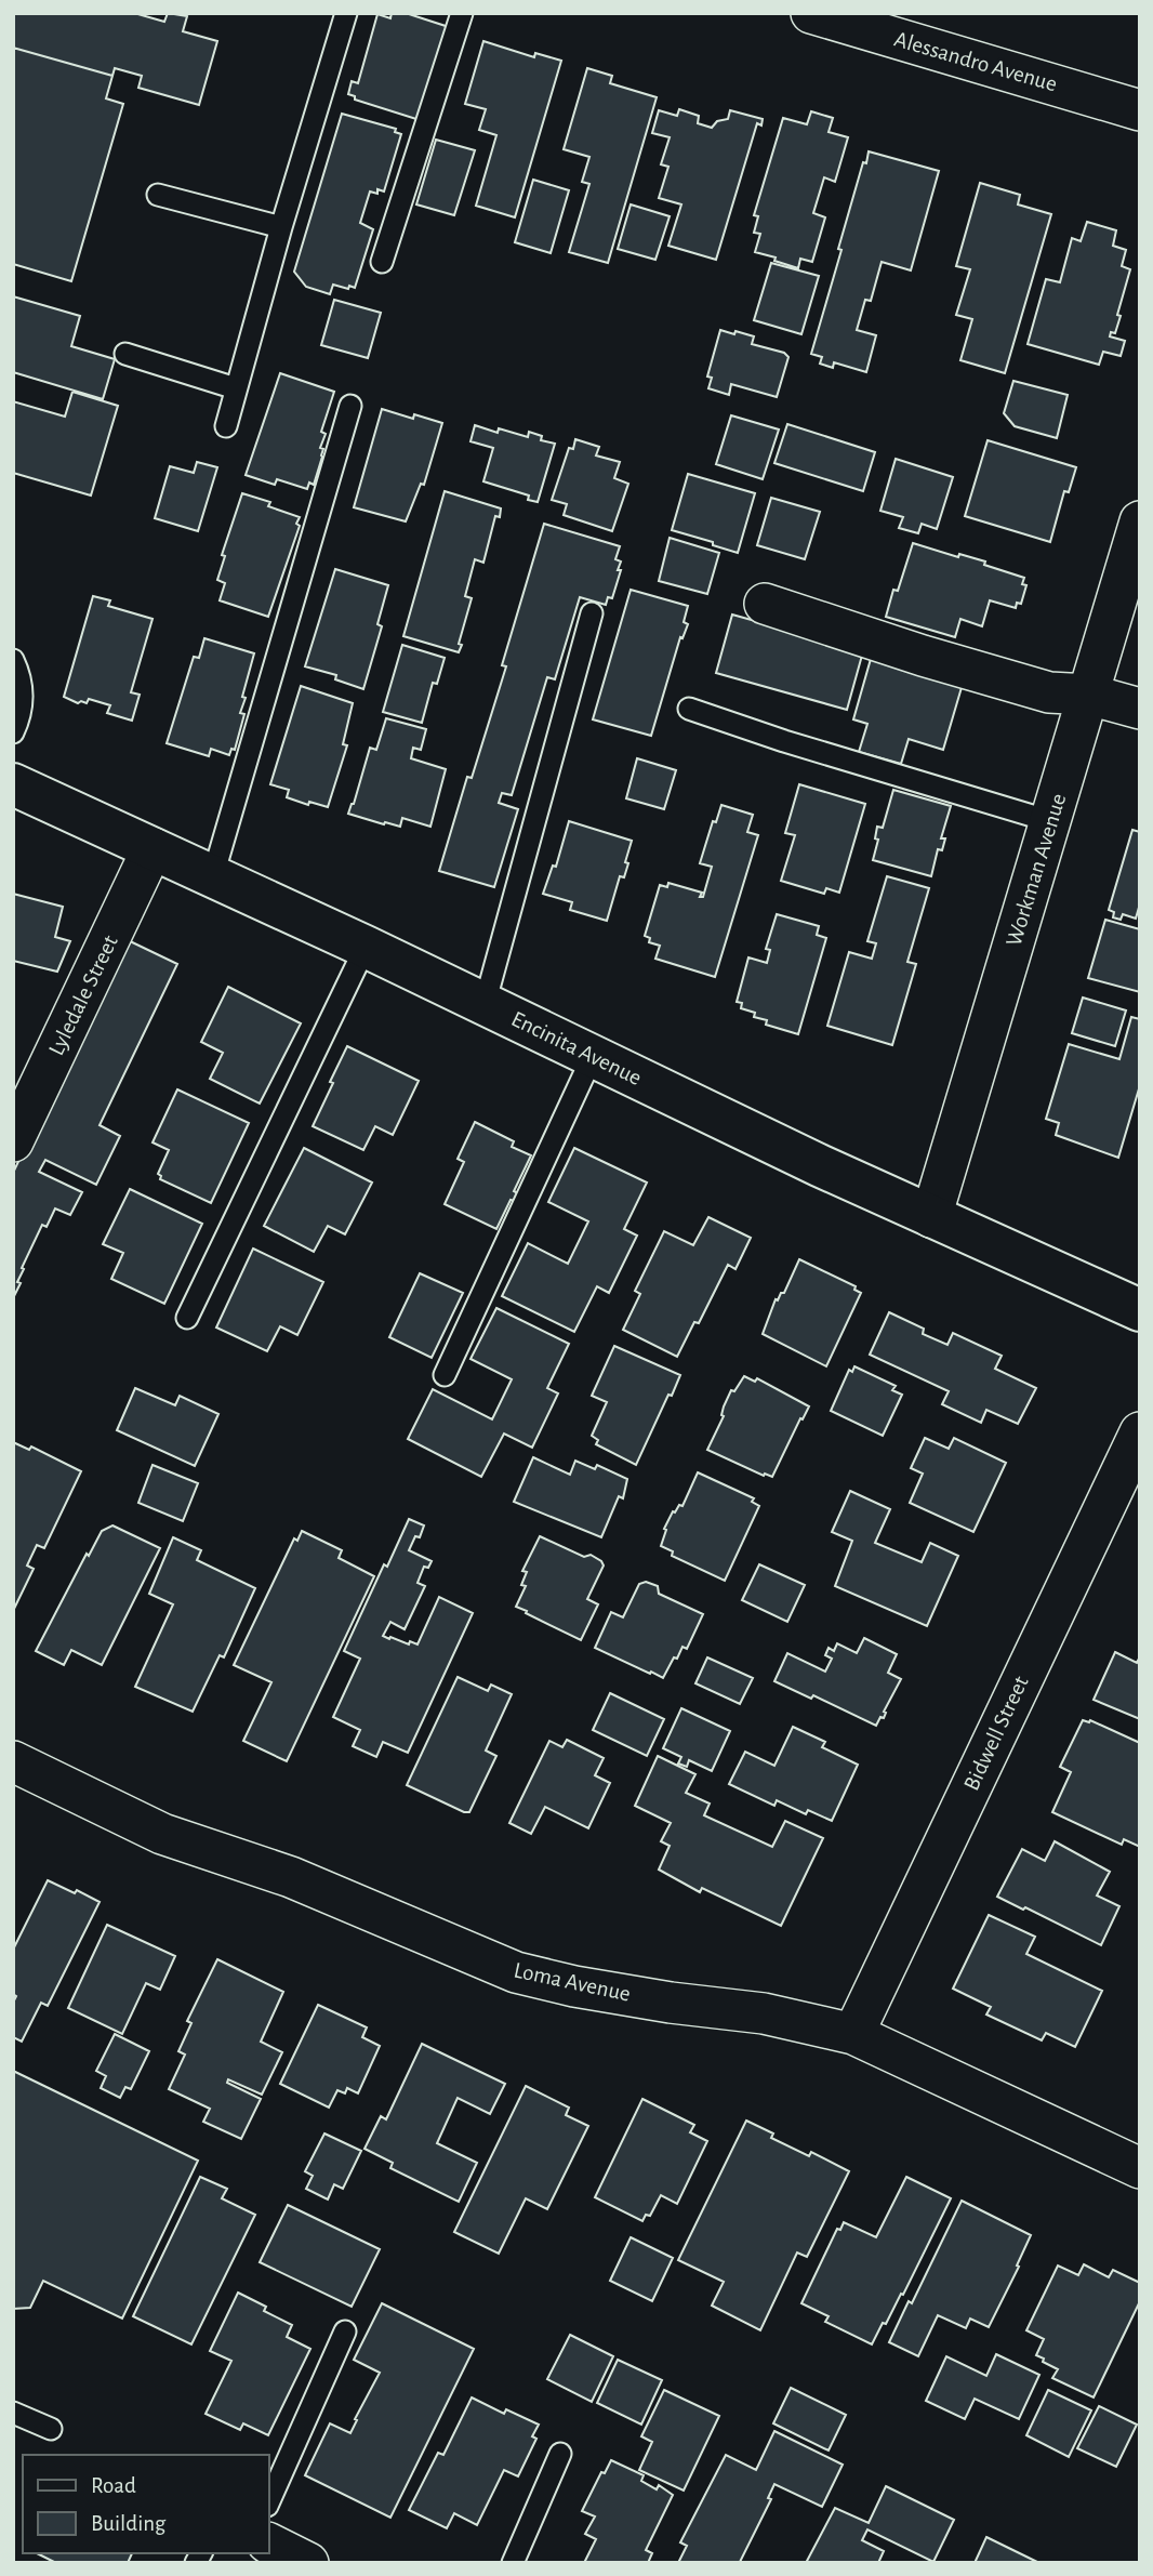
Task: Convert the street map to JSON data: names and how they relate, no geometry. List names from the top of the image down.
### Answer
{
  "streets": {
    "street": [
      "Alessandro Avenue",
      "Workman Avenue",
      "Lyledale Street",
      "Encinita Avenue",
      "Bidwell Street",
      "Loma Avenue"
    ]
  },
  "crossings": [
    ["Workman Avenue", "Encinita Avenue"],
    ["Lyledale Street", "Encinita Avenue"],
    ["Bidwell Street", "Loma Avenue"]
  ],
  "legend": ["Road", "Building"]
}
